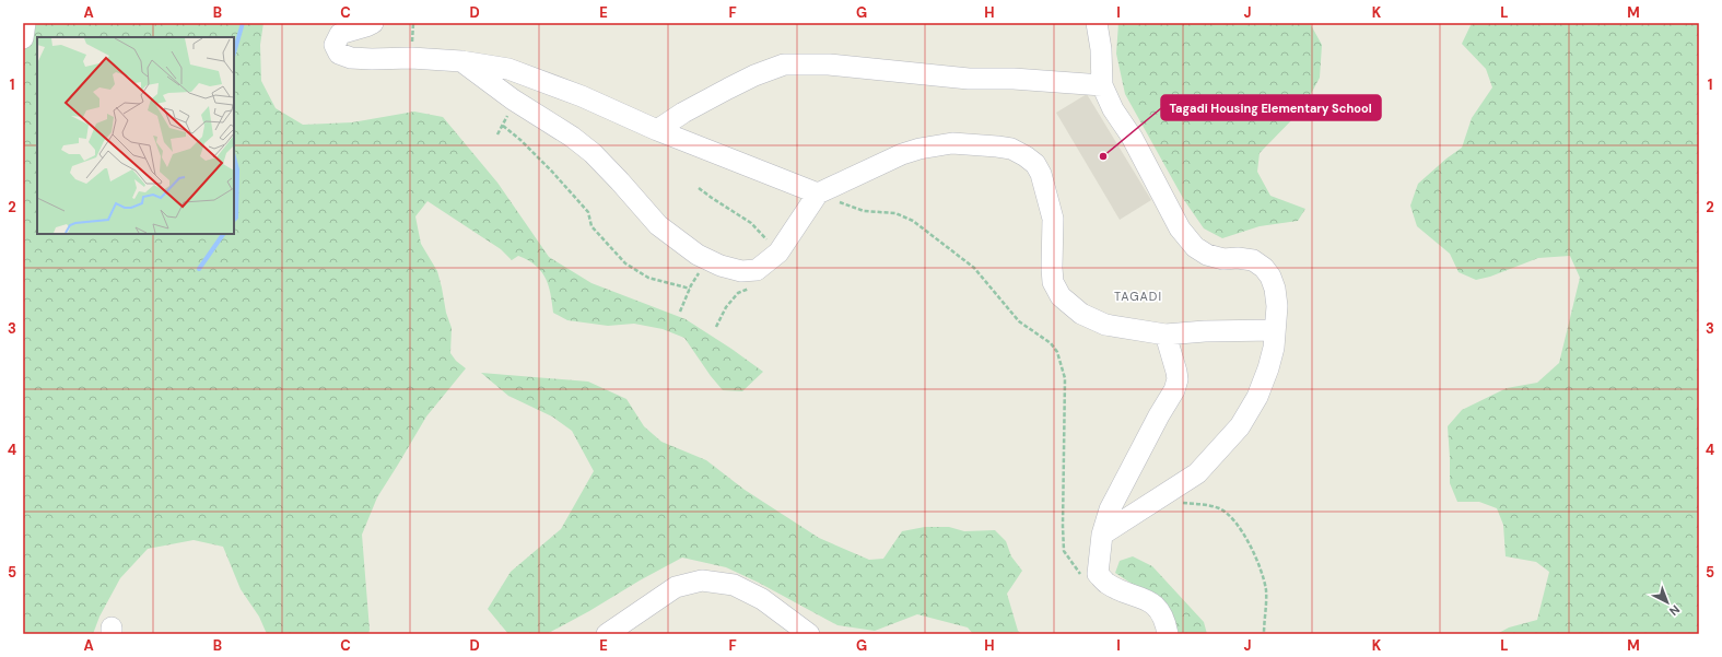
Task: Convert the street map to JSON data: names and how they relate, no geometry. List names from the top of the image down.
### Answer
{
  "districts": ["TAGADI"],
  "places": ["Tagadi Housing Elementary School"],
  "north": "bottom right",
  "grid": {
    "columns": [
      "A",
      "B",
      "C",
      "D",
      "E",
      "F",
      "G",
      "H",
      "I",
      "J",
      "K",
      "L",
      "M"
    ],
    "rows": [
      "1",
      "2",
      "3",
      "4",
      "5"
    ]
  }
}
